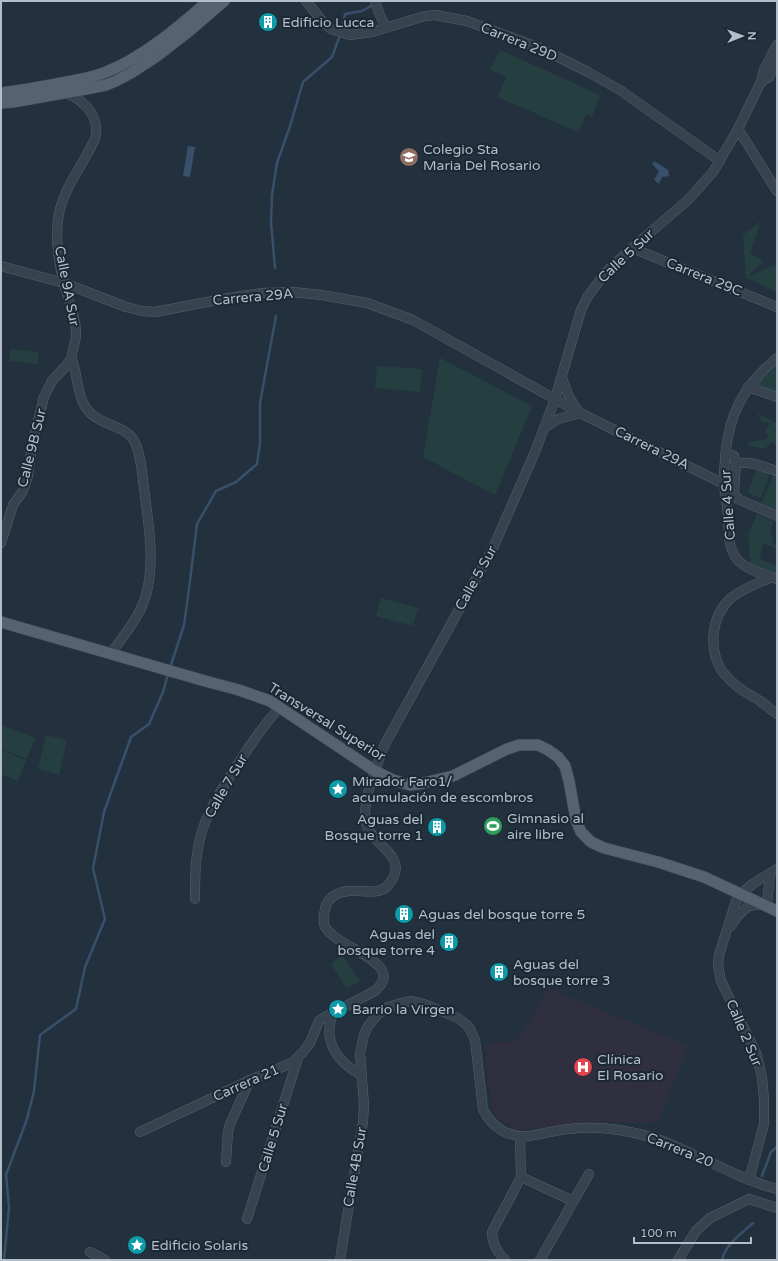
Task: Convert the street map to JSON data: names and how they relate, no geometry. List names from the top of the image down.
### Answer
{
  "streets": {
    "main road": ["Transversal Superior"],
    "street": [
      "Carrera 29D",
      "Calle 5 Sur",
      "Carrera 29C",
      "Calle 9A Sur",
      "Carrera 29A",
      "Calle 9B Sur",
      "Calle 4 Sur",
      "Calle 7 Sur",
      "Calle 2 Sur",
      "Carrera 21",
      "Carrera 20",
      "Calle 4B Sur"
    ]
  },
  "crossings": [
    ["Carrera 29D", "Calle 5 Sur"],
    ["Calle 5 Sur", "Carrera 29C"],
    ["Calle 5 Sur", "Carrera 29A"],
    ["Calle 5 Sur", "Transversal Superior"],
    ["Calle 5 Sur", "Carrera 21"],
    ["Calle 9A Sur", "Carrera 29A"],
    ["Calle 9A Sur", "Calle 9B Sur"],
    ["Calle 9A Sur", "Transversal Superior"],
    ["Carrera 29A", "Calle 4 Sur"],
    ["Transversal Superior", "Calle 7 Sur"],
    ["Transversal Superior", "Calle 2 Sur"],
    ["Calle 2 Sur", "Carrera 20"]
  ],
  "places": {
    "building": [
      "Edificio Lucca",
      "Aguas del Bosque torre 1",
      "Aguas del bosque torre 5",
      "Aguas del bosque torre 4",
      "Aguas del bosque torre 3"
    ],
    "school or university": ["Colegio Sta Maria Del Rosario"],
    "place": ["Mirador Faro1/ acumulación de escombros", "Barrio la Virgen", "Edificio Solaris"],
    "sports": ["Gimnasio al aire libre"],
    "hospital": ["Clínica El Rosario"]
  },
  "scale_bar": "100 m",
  "north": "right"
}
